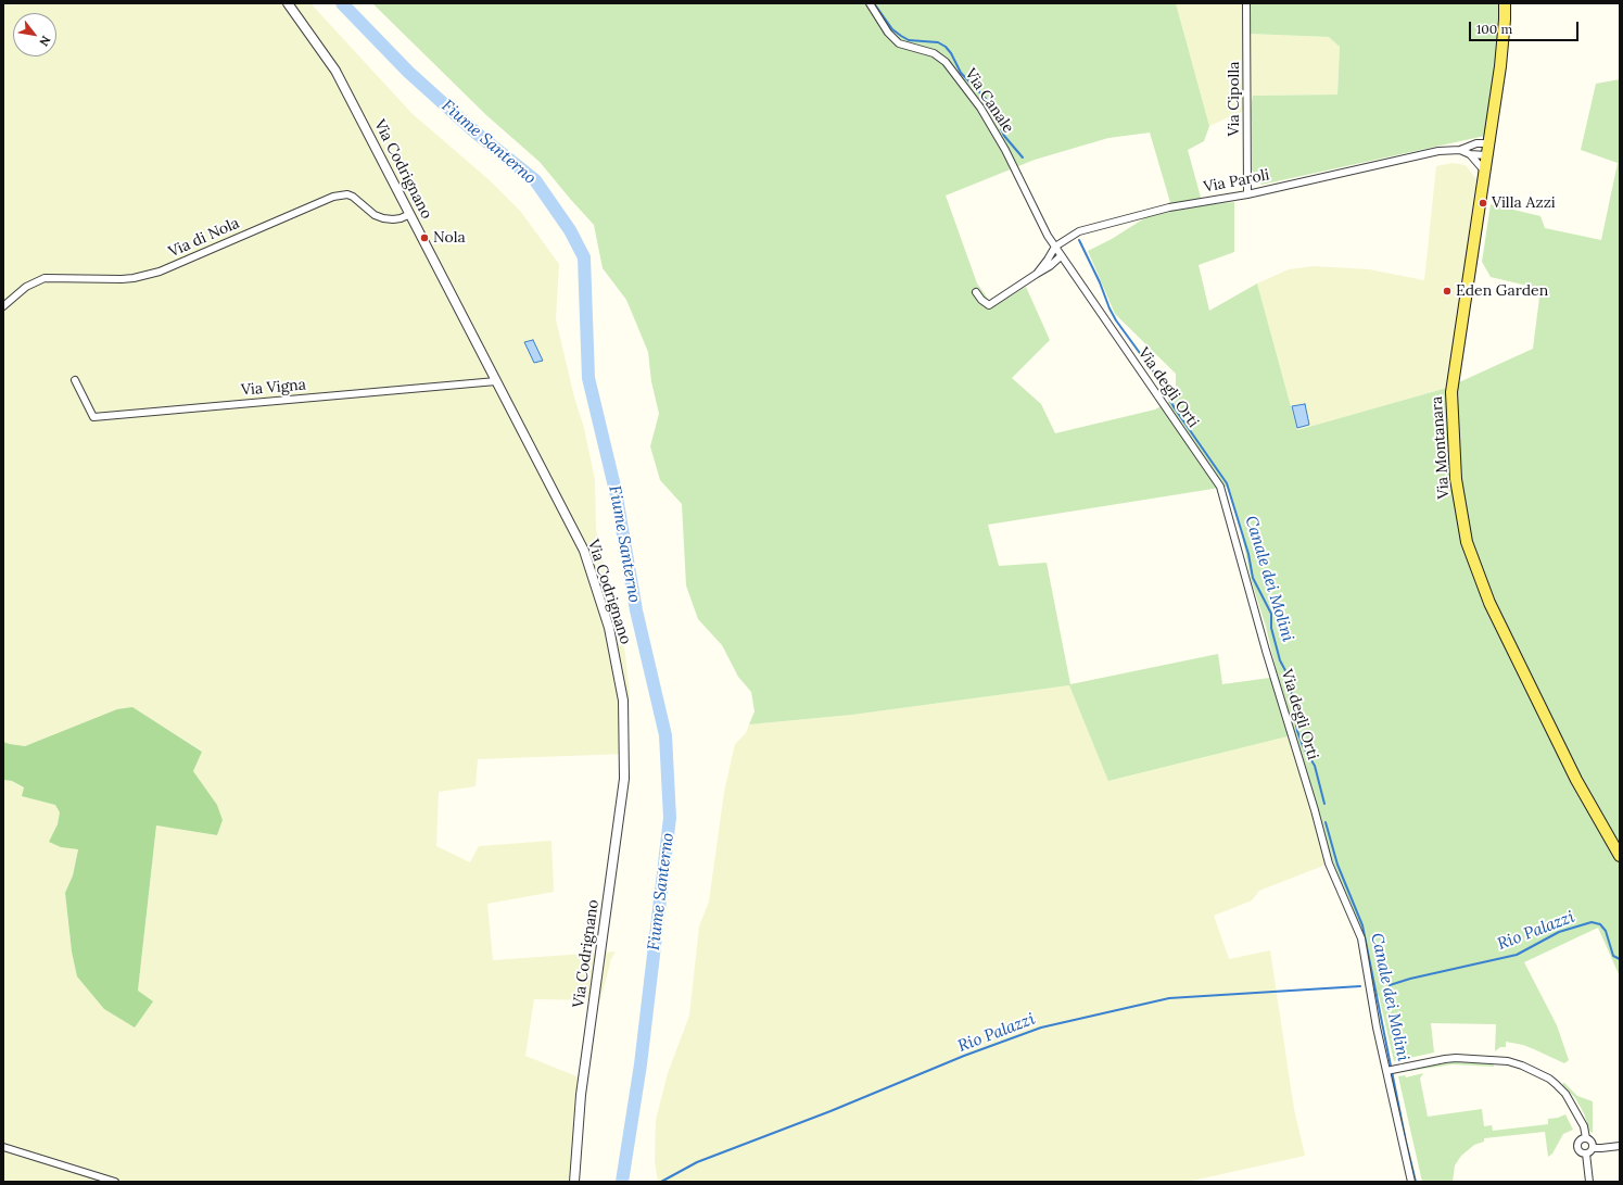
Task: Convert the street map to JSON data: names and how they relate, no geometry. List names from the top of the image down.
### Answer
{
  "streets": {
    "main road": ["Via Montanara"],
    "street": [
      "Via Cipolla",
      "Via Canale",
      "Via Codrignano",
      "Via Paroli",
      "Via di Nola",
      "Via Vigna",
      "Via degli Orti"
    ]
  },
  "crossings": [
    ["Via Cipolla", "Via Paroli"],
    ["Via Canale", "Via Paroli"],
    ["Via Canale", "Via degli Orti"],
    ["Via Codrignano", "Via di Nola"],
    ["Via Codrignano", "Via Vigna"],
    ["Via Paroli", "Via degli Orti"]
  ],
  "water": ["Fiume Santerno", "Canale dei Molini", "Rio Palazzi"],
  "places": ["Villa Azzi", "Nola", "Eden Garden"],
  "scale_bar": "100 m",
  "north": "bottom right"
}
